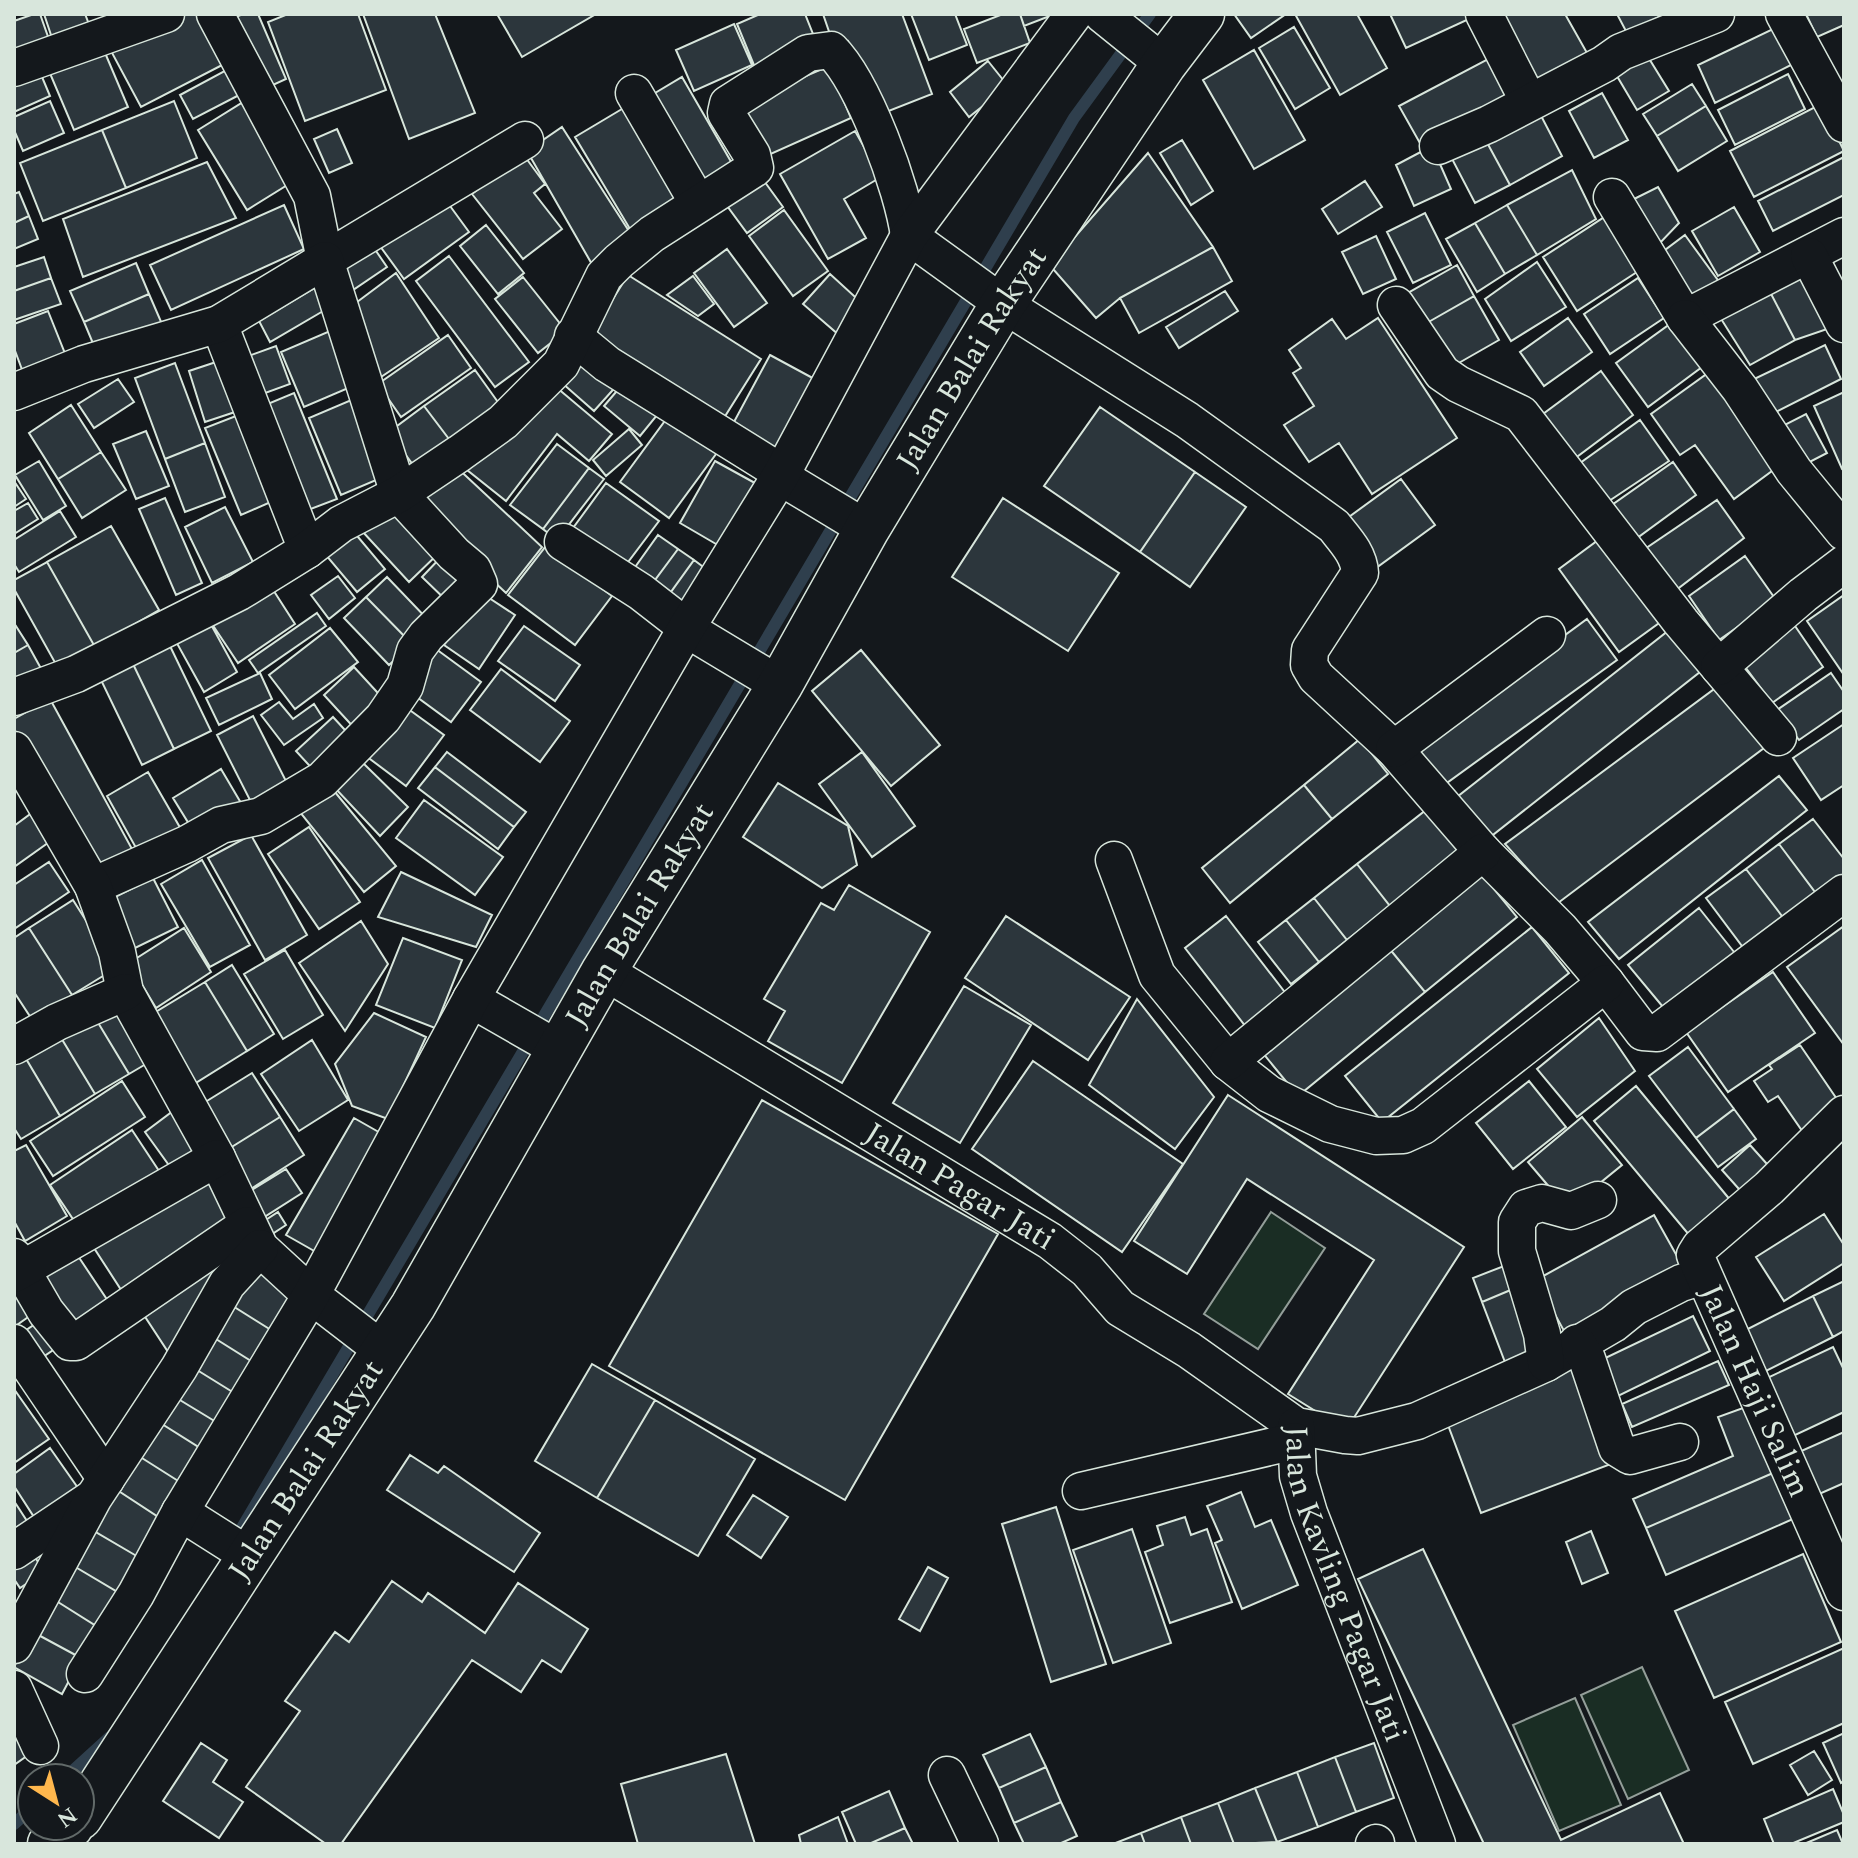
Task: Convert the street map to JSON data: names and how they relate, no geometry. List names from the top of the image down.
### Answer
{
  "streets": {
    "street": [
      "Jalan Balai Rakyat",
      "Jalan Pagar Jati",
      "Jalan Haji Salim",
      "Jalan Kavling Pagar Jati"
    ]
  },
  "crossings": [
    ["Jalan Balai Rakyat", "Jalan Pagar Jati"],
    ["Jalan Pagar Jati", "Jalan Kavling Pagar Jati"],
    ["Jalan Haji Salim", "Jalan Kavling Pagar Jati"]
  ],
  "north": "bottom right"
}
